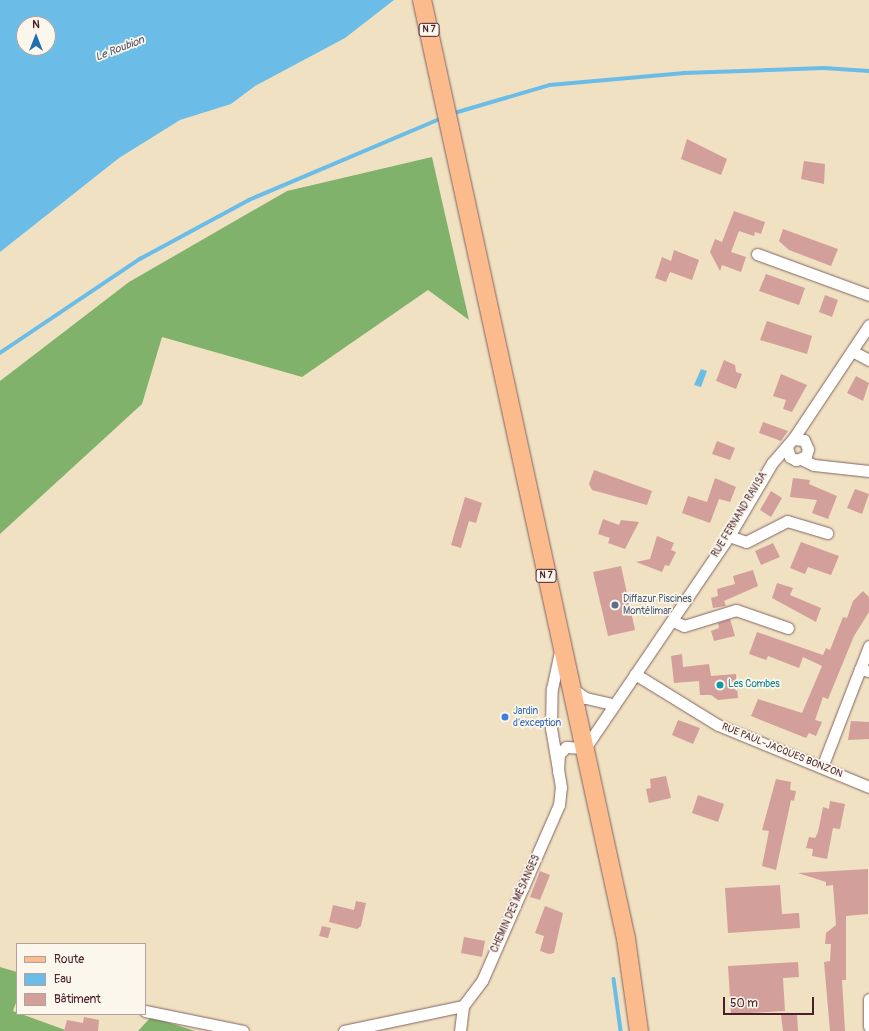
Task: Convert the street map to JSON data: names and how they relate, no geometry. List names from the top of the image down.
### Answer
{
  "streets": {
    "main road": ["N 7"],
    "street": ["RUE FERNAND RAVISA", "RUE PAUL-JACQUES BONZON", "CHEMIN DES MÉSANGES"]
  },
  "crossings": [
    ["N 7", "RUE FERNAND RAVISA"],
    ["N 7", "CHEMIN DES MÉSANGES"],
    ["RUE FERNAND RAVISA", "RUE PAUL-JACQUES BONZON"],
    ["RUE FERNAND RAVISA", "CHEMIN DES MÉSANGES"]
  ],
  "water": ["Le Roubion"],
  "places": ["Diffazur Piscines Montélimar", "Les Combes", "Jardin d'exception"],
  "legend": ["Route", "Eau", "Bâtiment"],
  "scale_bar": "50 m",
  "north": "top"
}
